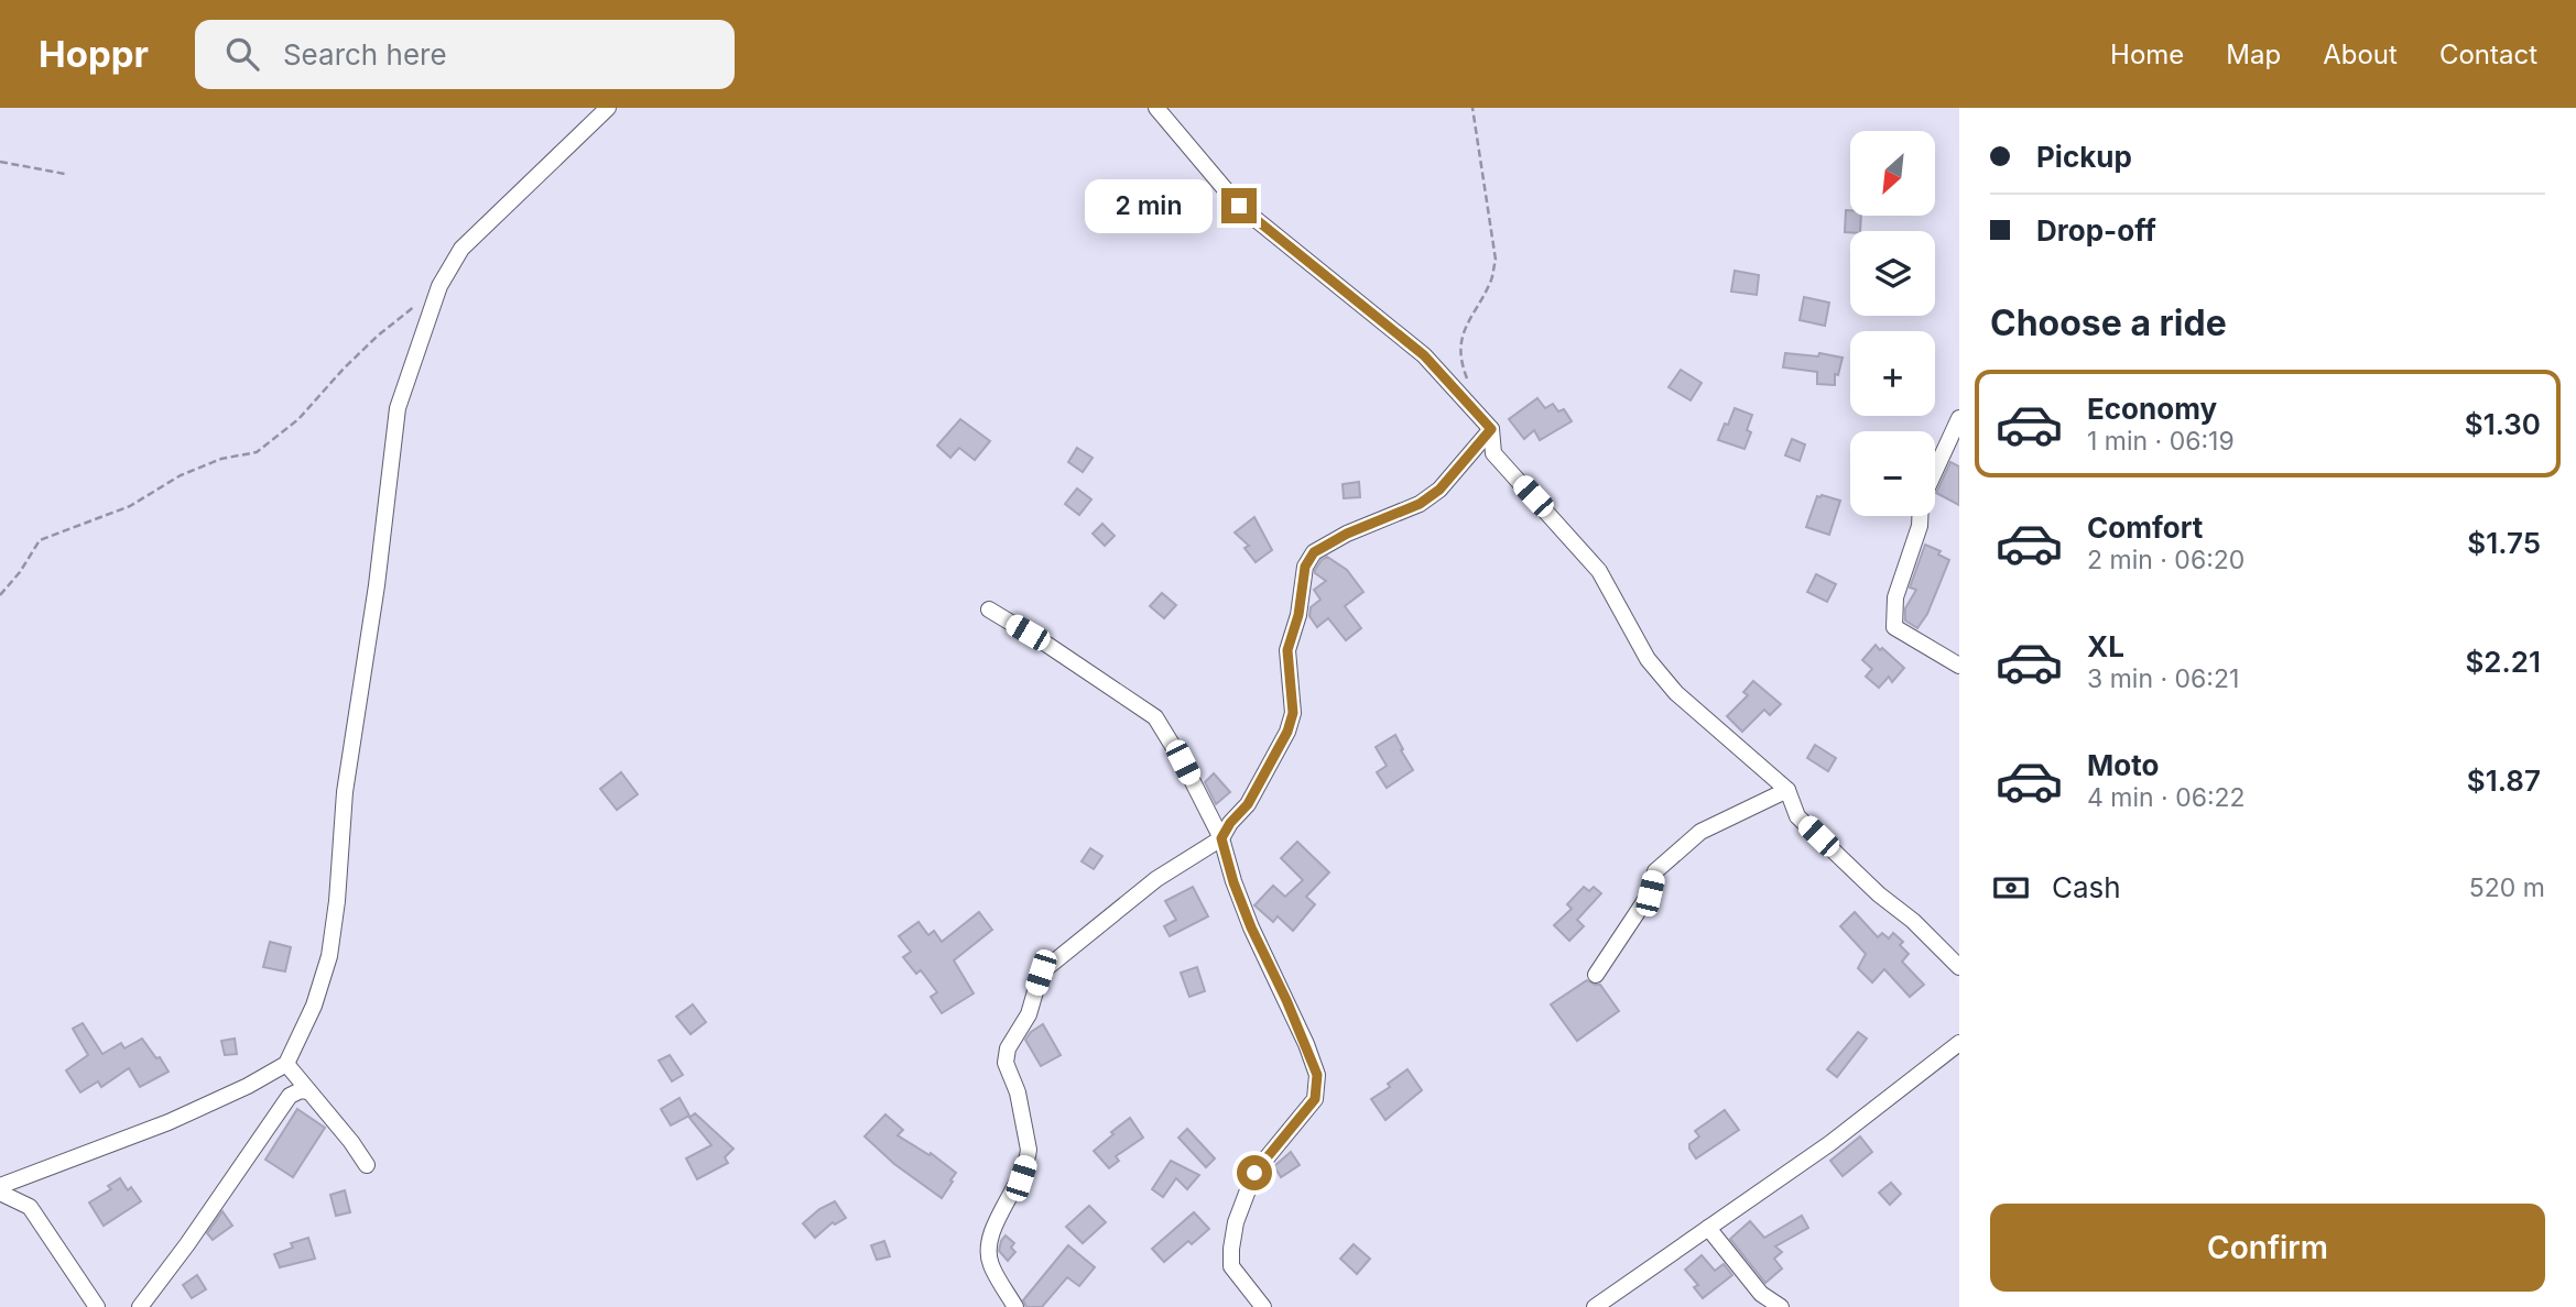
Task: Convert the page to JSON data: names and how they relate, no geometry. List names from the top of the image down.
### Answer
{
  "north": "bottom left",
  "page": {
    "header": "Hoppr",
    "search": "Search here",
    "nav": [
      "Home",
      "Map",
      "About",
      "Contact"
    ],
    "banner": ["Pickup", "Drop-off"],
    "map_buttons": ["+", "−"],
    "bubble": "2 min",
    "heading": "Choose a ride",
    "list": [
      {
        "name": "Economy",
        "note": "1 min · 06:19",
        "value": "$1.30"
      },
      {
        "name": "Comfort",
        "note": "2 min · 06:20",
        "value": "$1.75"
      },
      {
        "name": "XL",
        "note": "3 min · 06:21",
        "value": "$2.21"
      },
      {
        "name": "Moto",
        "note": "4 min · 06:22",
        "value": "$1.87"
      }
    ],
    "pay": ["Cash", "520 m"],
    "buttons": "Confirm"
  }
}
